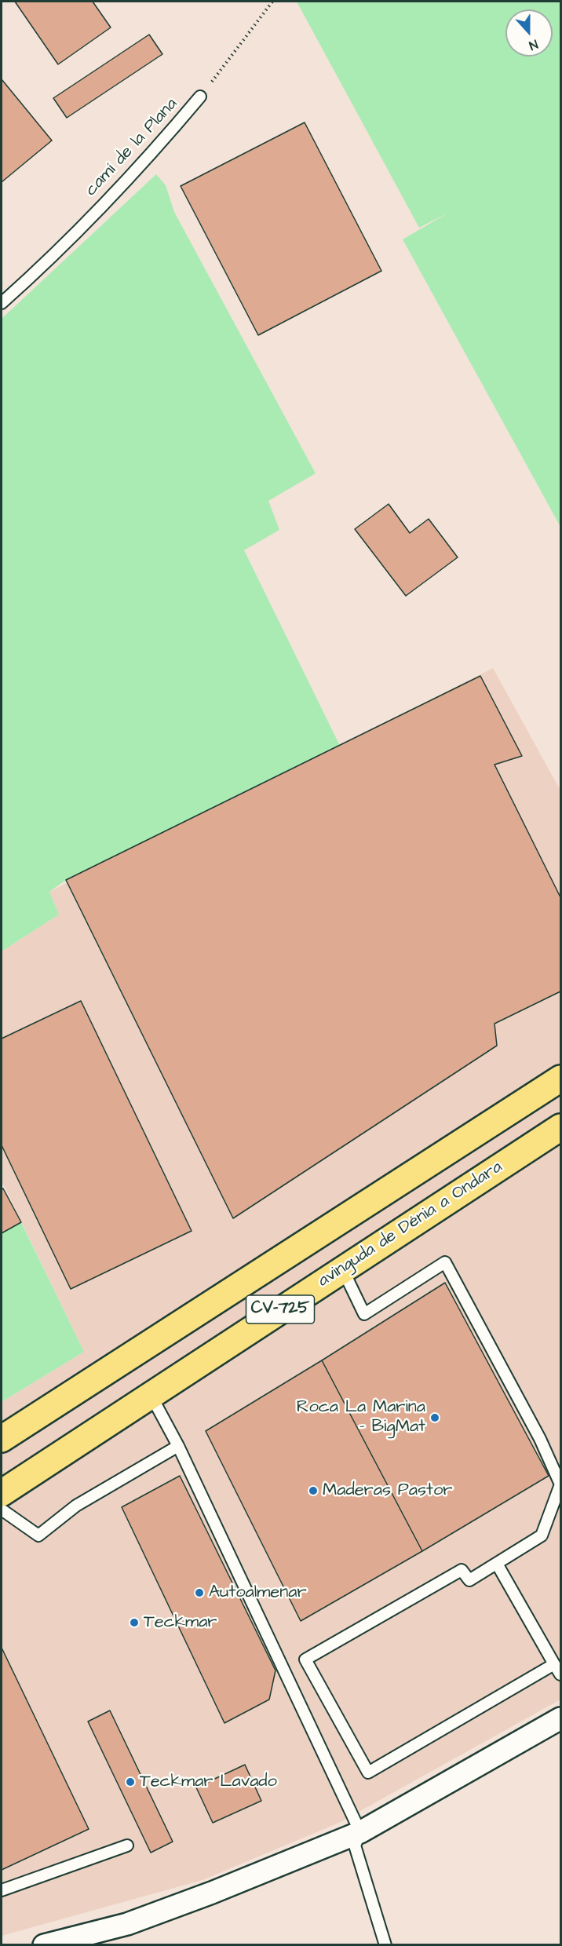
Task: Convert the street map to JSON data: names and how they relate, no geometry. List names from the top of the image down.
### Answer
{
  "streets": {
    "main road": ["avinguda de Dénia a Ondara", "CV-725"],
    "lane": ["camí de la Plana"]
  },
  "places": [
    "Roca La Marina - BigMat",
    "Maderas Pastor",
    "Autoalmenar",
    "Teckmar",
    "Teckmar Lavado"
  ],
  "north": "bottom"
}
